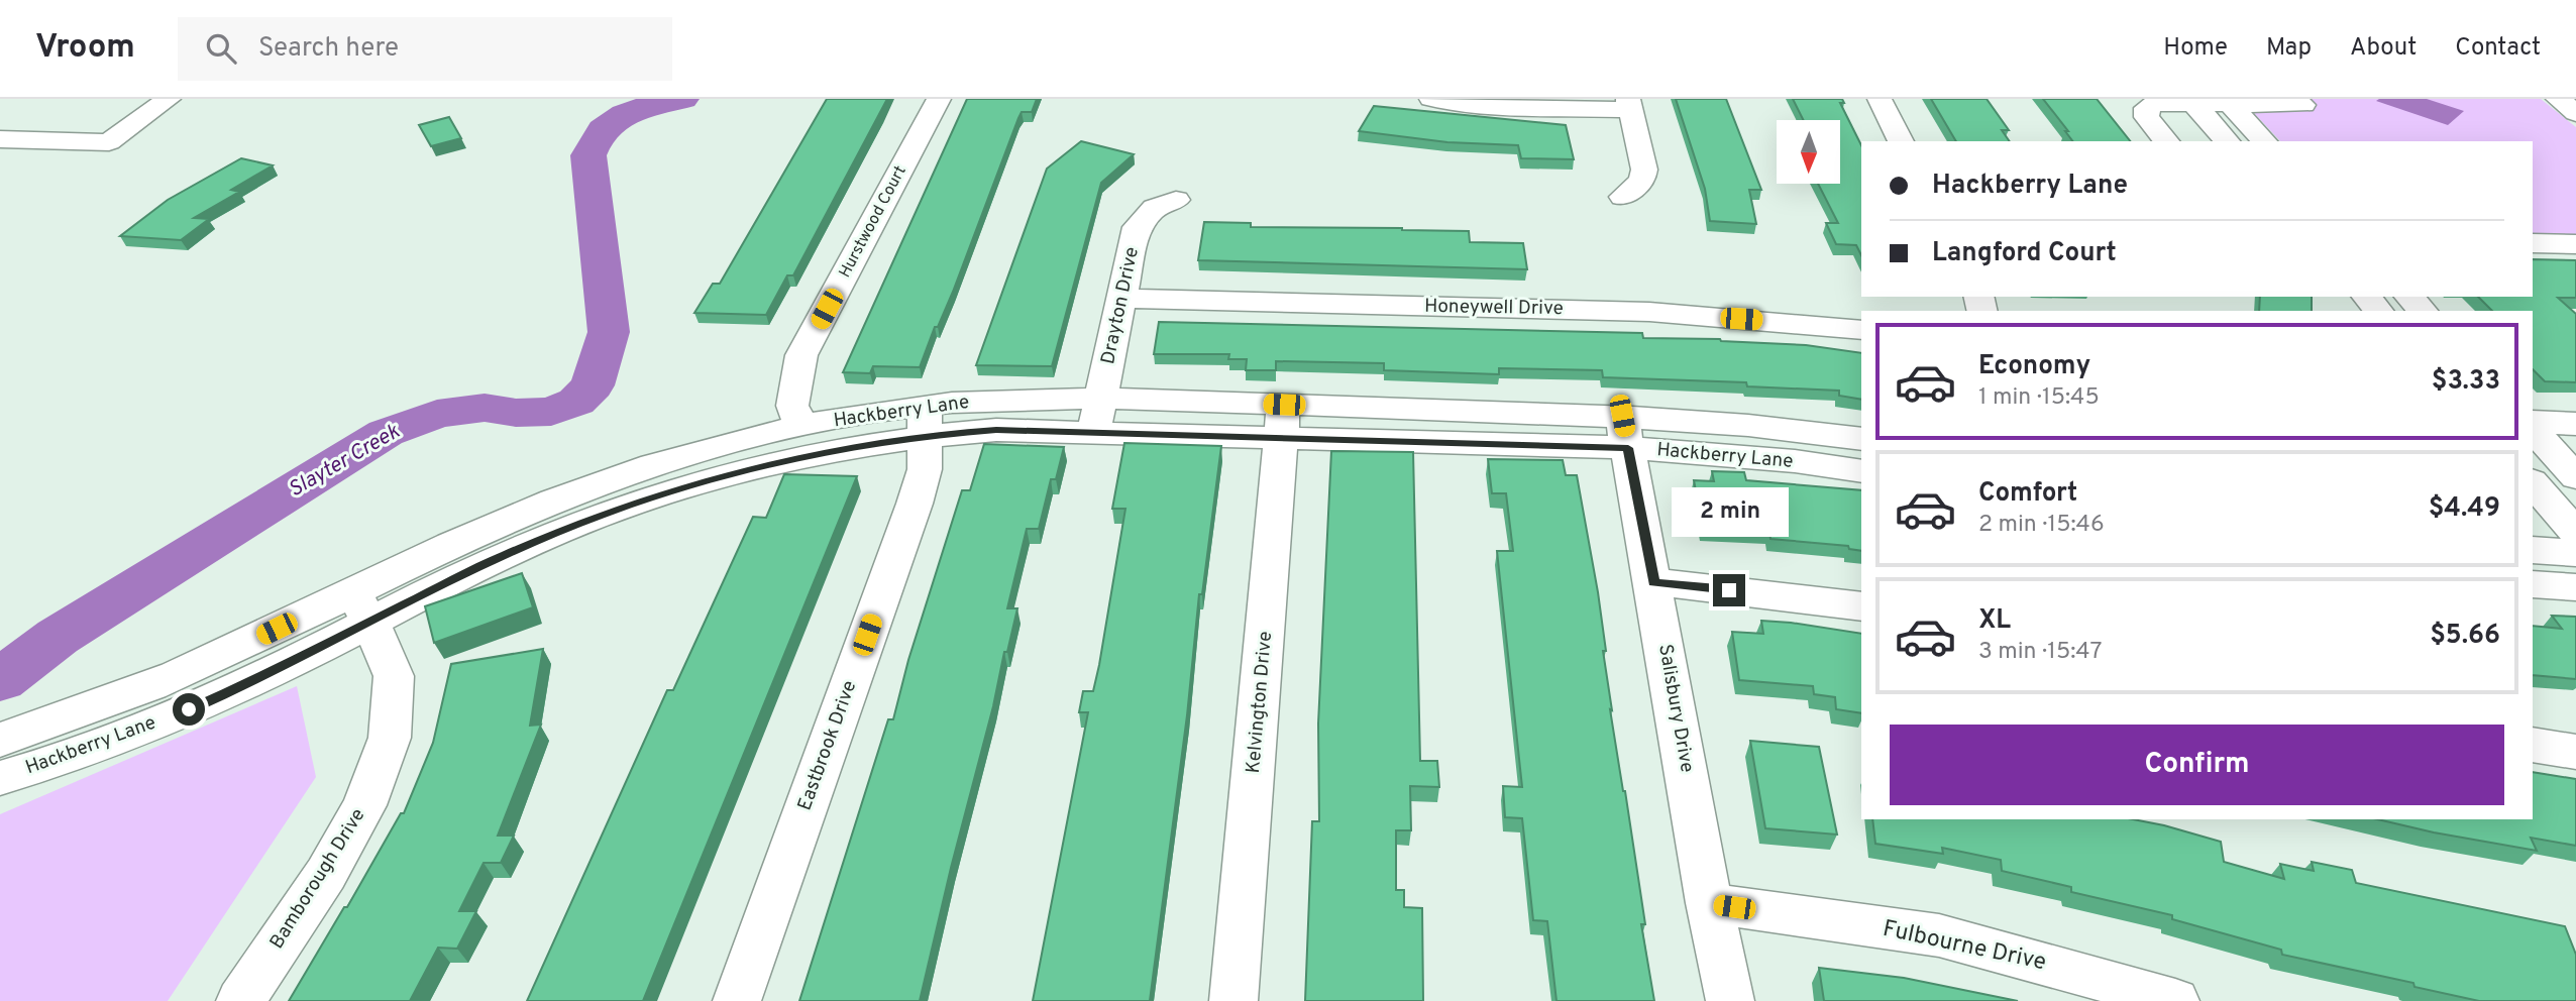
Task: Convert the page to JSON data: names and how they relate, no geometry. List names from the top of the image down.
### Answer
{
  "streets": {
    "street": [
      "Hurstwood Court",
      "Drayton Drive",
      "Honeywell Drive",
      "Hackberry Lane",
      "Kelvington Drive",
      "Salisbury Drive",
      "Eastbrook Drive",
      "Bamborough Drive",
      "Fulbourne Drive"
    ]
  },
  "crossings": [
    ["Hurstwood Court", "Hackberry Lane"],
    ["Drayton Drive", "Honeywell Drive"],
    ["Drayton Drive", "Hackberry Lane"],
    ["Hackberry Lane", "Kelvington Drive"],
    ["Hackberry Lane", "Salisbury Drive"],
    ["Hackberry Lane", "Eastbrook Drive"],
    ["Hackberry Lane", "Bamborough Drive"],
    ["Salisbury Drive", "Fulbourne Drive"]
  ],
  "water": ["Slayter Creek"],
  "north": "bottom",
  "page": {
    "header": "Vroom",
    "search": "Search here",
    "nav": [
      "Home",
      "Map",
      "About",
      "Contact"
    ],
    "banner": ["Hackberry Lane", "Langford Court"],
    "list": [
      {
        "name": "Economy",
        "note": "1 min · 15:45",
        "value": "$3.33"
      },
      {
        "name": "Comfort",
        "note": "2 min · 15:46",
        "value": "$4.49"
      },
      {
        "name": "XL",
        "note": "3 min · 15:47",
        "value": "$5.66"
      }
    ],
    "bubble": "2 min",
    "buttons": "Confirm"
  }
}
